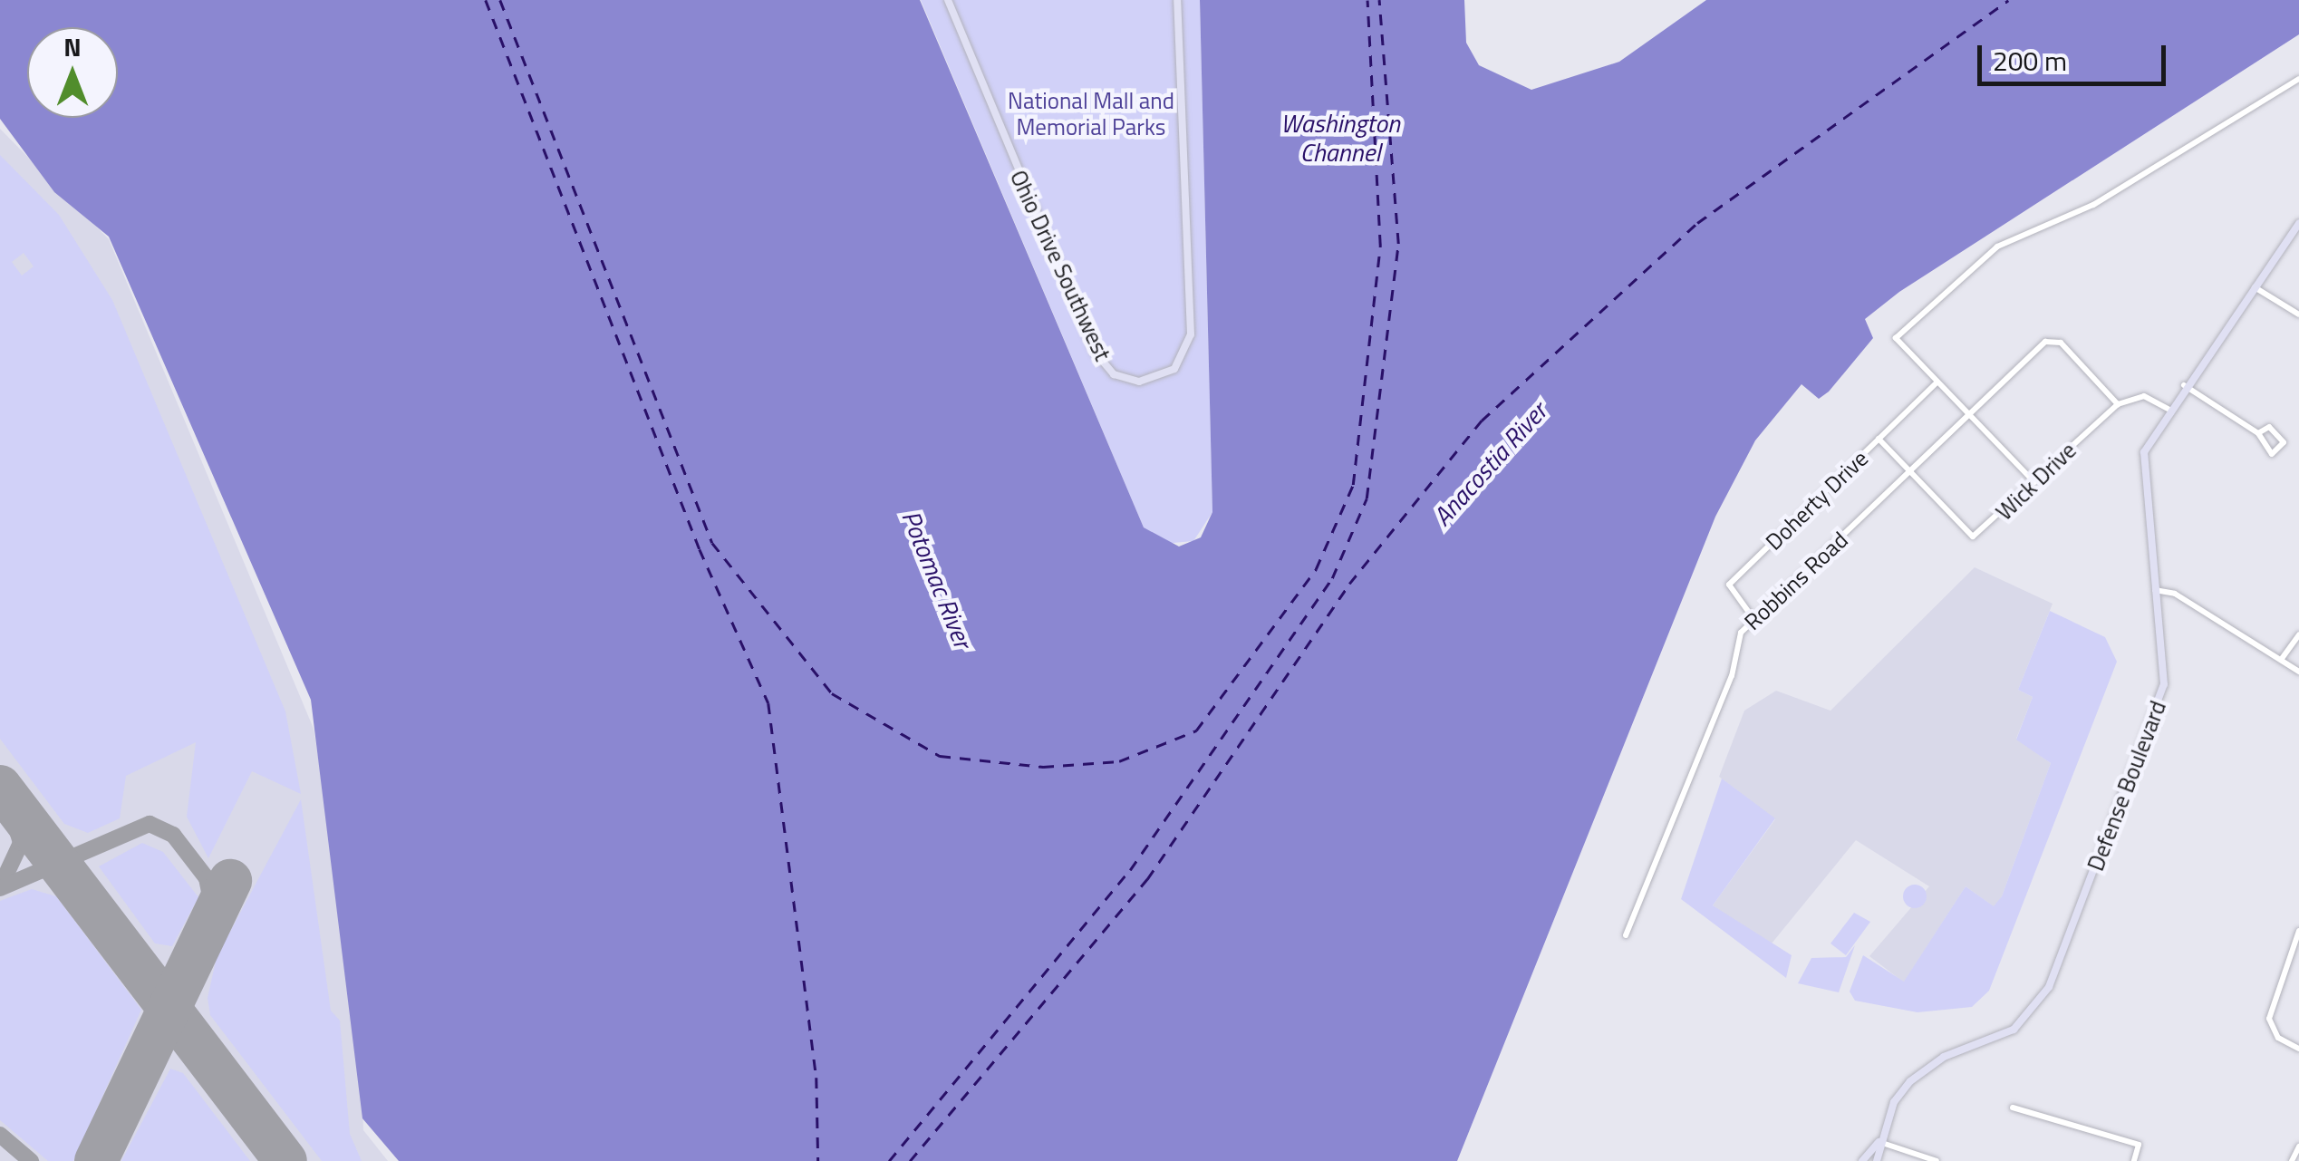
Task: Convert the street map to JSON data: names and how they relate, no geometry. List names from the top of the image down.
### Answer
{
  "streets": {
    "street": [
      "Ohio Drive Southwest",
      "Wick Drive",
      "Doherty Drive",
      "Robbins Road",
      "Defense Boulevard"
    ]
  },
  "crossings": [
    ["Wick Drive", "Doherty Drive"],
    ["Wick Drive", "Robbins Road"],
    ["Doherty Drive", "Robbins Road"]
  ],
  "water": ["Washington Channel", "Anacostia River", "Potomac River"],
  "parks": ["National Mall and Memorial Parks"],
  "scale_bar": "200 m",
  "north": "top"
}
